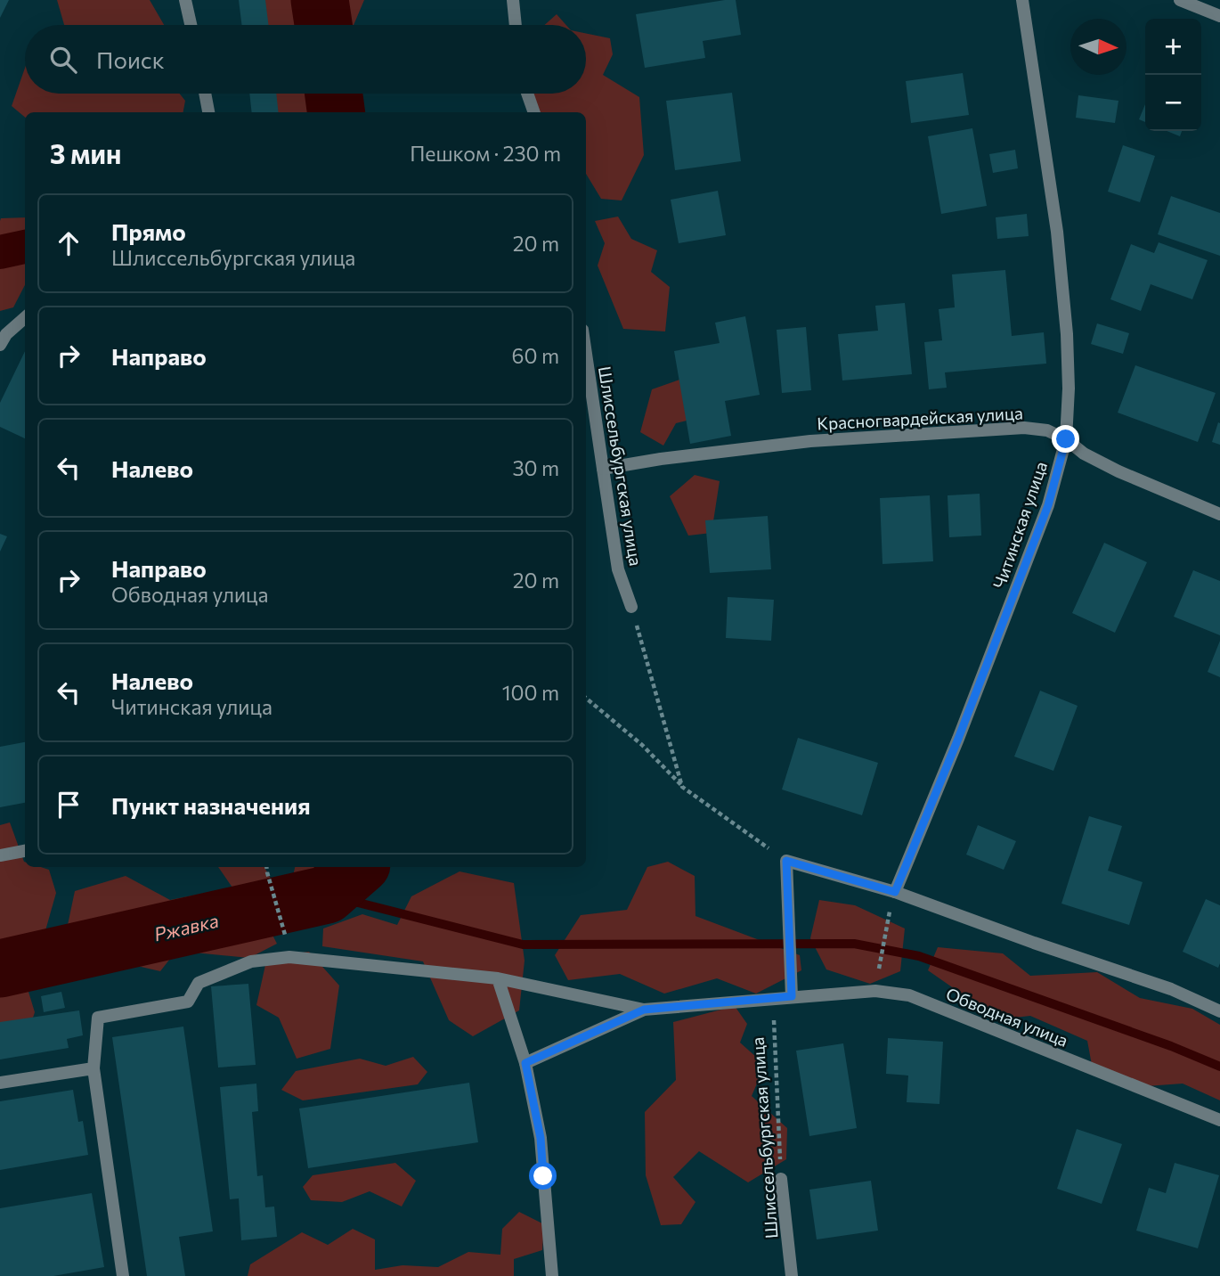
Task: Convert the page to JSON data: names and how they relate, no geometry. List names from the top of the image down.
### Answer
{
  "streets": {
    "street": [
      "Красногвардейская улица",
      "Шлиссельбургская улица",
      "Читинская улица",
      "Обводная улица"
    ]
  },
  "crossings": [
    ["Красногвардейская улица", "Шлиссельбургская улица"],
    ["Красногвардейская улица", "Читинская улица"],
    ["Шлиссельбургская улица", "Обводная улица"]
  ],
  "water": ["Ржавка"],
  "north": "right",
  "page": {
    "map_buttons": ["+", "−"],
    "search": "Поиск",
    "heading": ["3 мин", "Пешком · 230 m"],
    "list": [
      ["Прямо", "Шлиссельбургская улица", "20 m"],
      ["Направо", "60 m"],
      ["Налево", "30 m"],
      ["Направо", "Обводная улица", "20 m"],
      ["Налево", "Читинская улица", "100 m"],
      "Пункт назначения"
    ]
  }
}
